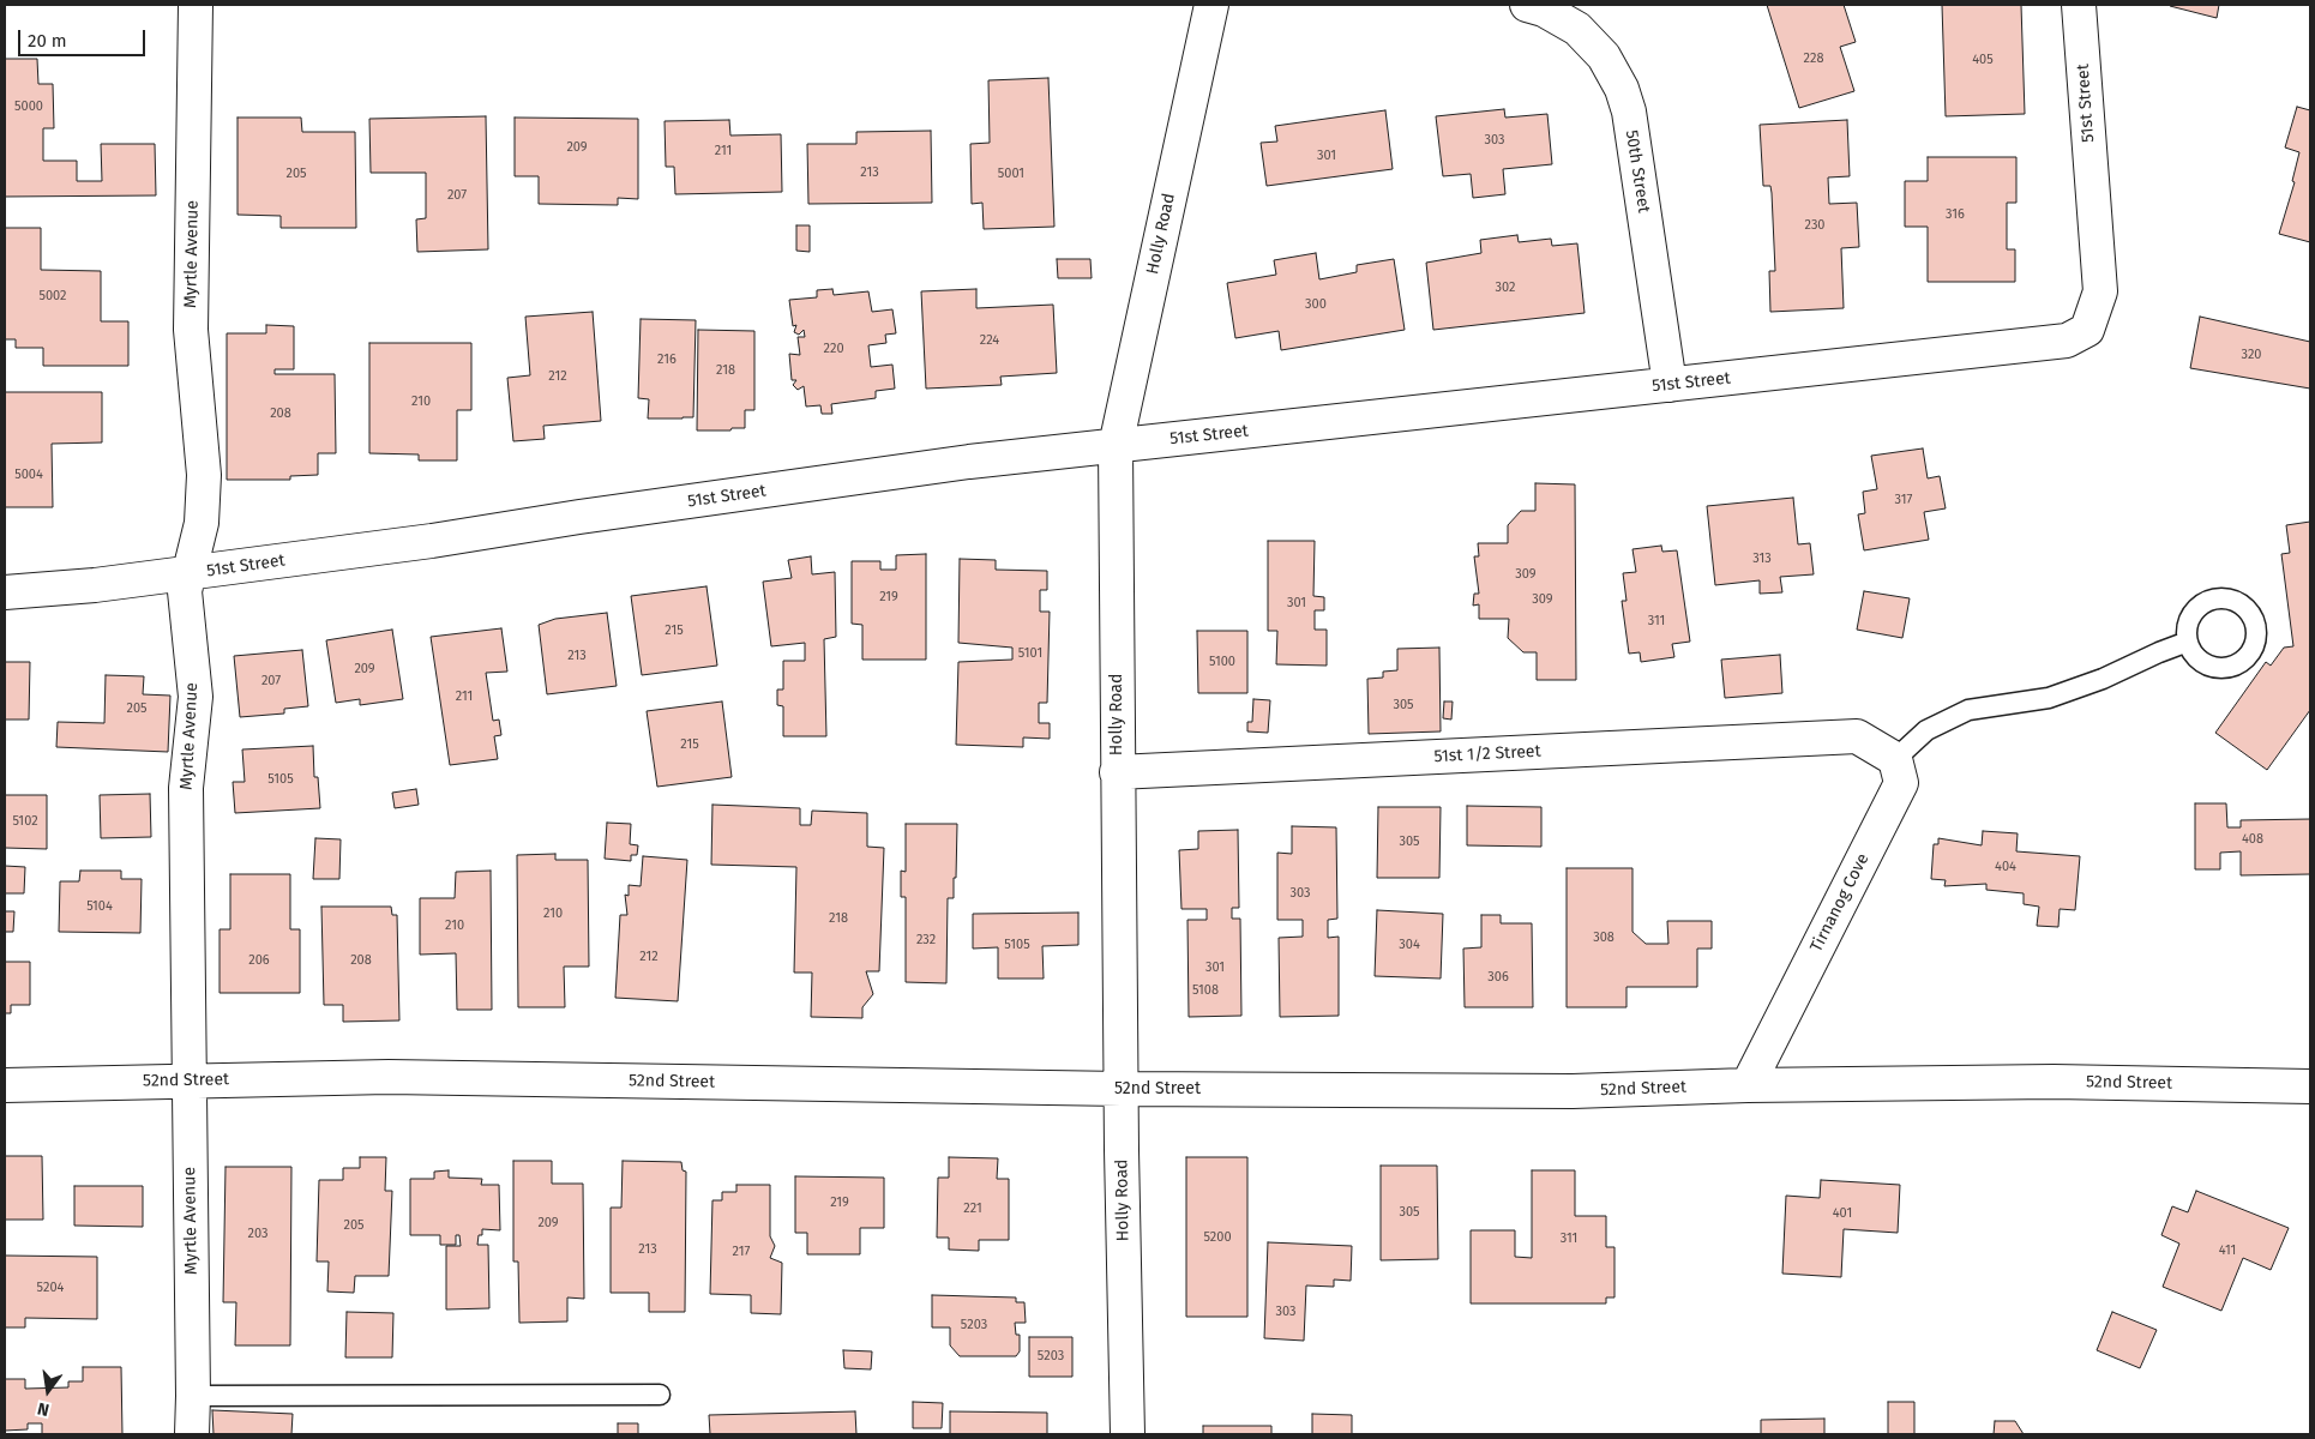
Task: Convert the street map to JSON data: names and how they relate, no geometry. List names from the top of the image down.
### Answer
{
  "streets": {
    "street": [
      "51st Street",
      "50th Street",
      "Holly Road",
      "Myrtle Avenue",
      "51st 1/2 Street",
      "Tirnanog Cove",
      "52nd Street"
    ]
  },
  "crossings": [
    ["51st Street", "50th Street"],
    ["51st Street", "Holly Road"],
    ["51st Street", "Myrtle Avenue"],
    ["Holly Road", "51st 1/2 Street"],
    ["Holly Road", "52nd Street"],
    ["Myrtle Avenue", "52nd Street"],
    ["51st 1/2 Street", "Tirnanog Cove"],
    ["Tirnanog Cove", "52nd Street"]
  ],
  "house_numbers": [
    "228",
    "405",
    "5000",
    "303",
    "209",
    "211",
    "301",
    "213",
    "205",
    "5001",
    "207",
    "316",
    "230",
    "302",
    "5002",
    "300",
    "224",
    "220",
    "320",
    "216",
    "218",
    "212",
    "210",
    "208",
    "5004",
    "317",
    "313",
    "309",
    "219",
    "309",
    "301",
    "311",
    "215",
    "5101",
    "213",
    "5100",
    "209",
    "207",
    "211",
    "305",
    "205",
    "215",
    "5105",
    "5102",
    "408",
    "305",
    "404",
    "303",
    "5104",
    "210",
    "218",
    "210",
    "308",
    "232",
    "5105",
    "304",
    "212",
    "206",
    "208",
    "301",
    "306",
    "5108",
    "219",
    "221",
    "305",
    "401",
    "209",
    "205",
    "203",
    "5200",
    "311",
    "213",
    "411",
    "217",
    "5204",
    "303",
    "5203",
    "5203"
  ],
  "scale_bar": "20 m",
  "north": "bottom"
}
